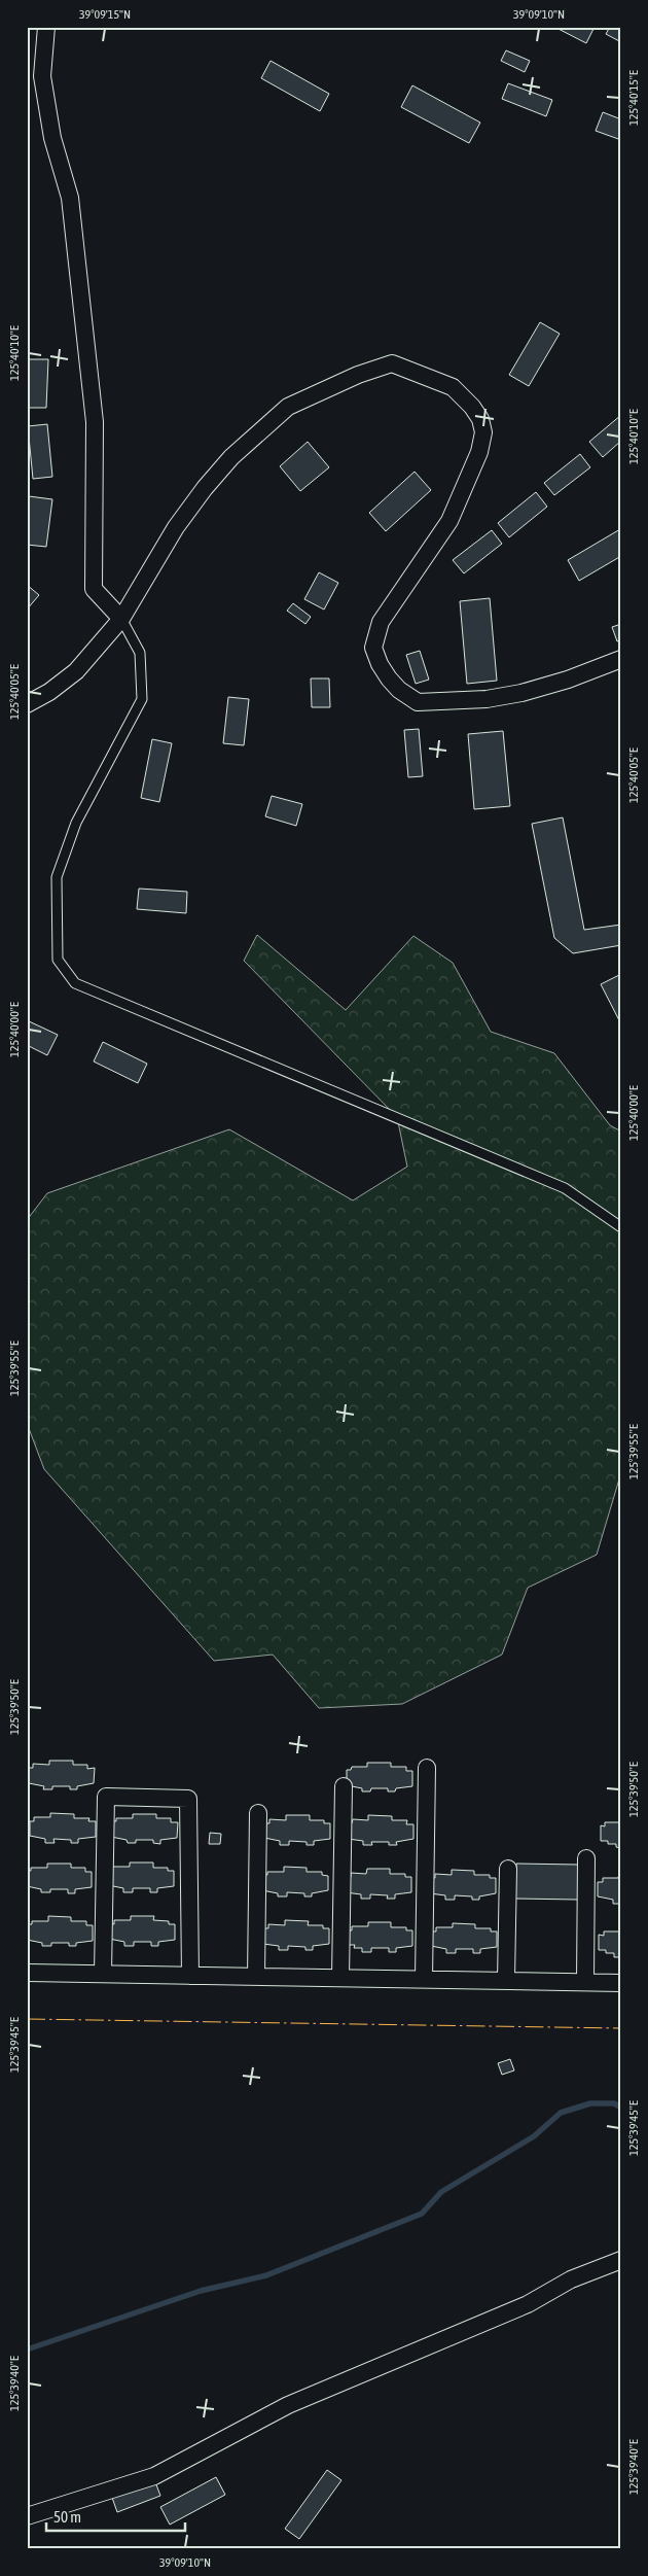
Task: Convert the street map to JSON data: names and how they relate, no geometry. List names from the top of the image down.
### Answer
{
  "scale_bar": "50 m",
  "coordinates": [
    "39°09'15\"N",
    "39°09'10\"N",
    "125°40'15\"E",
    "125°40'10\"E",
    "125°40'05\"E",
    "125°40'00\"E",
    "125°39'55\"E",
    "125°39'50\"E",
    "125°39'45\"E",
    "125°39'40\"E"
  ]
}
